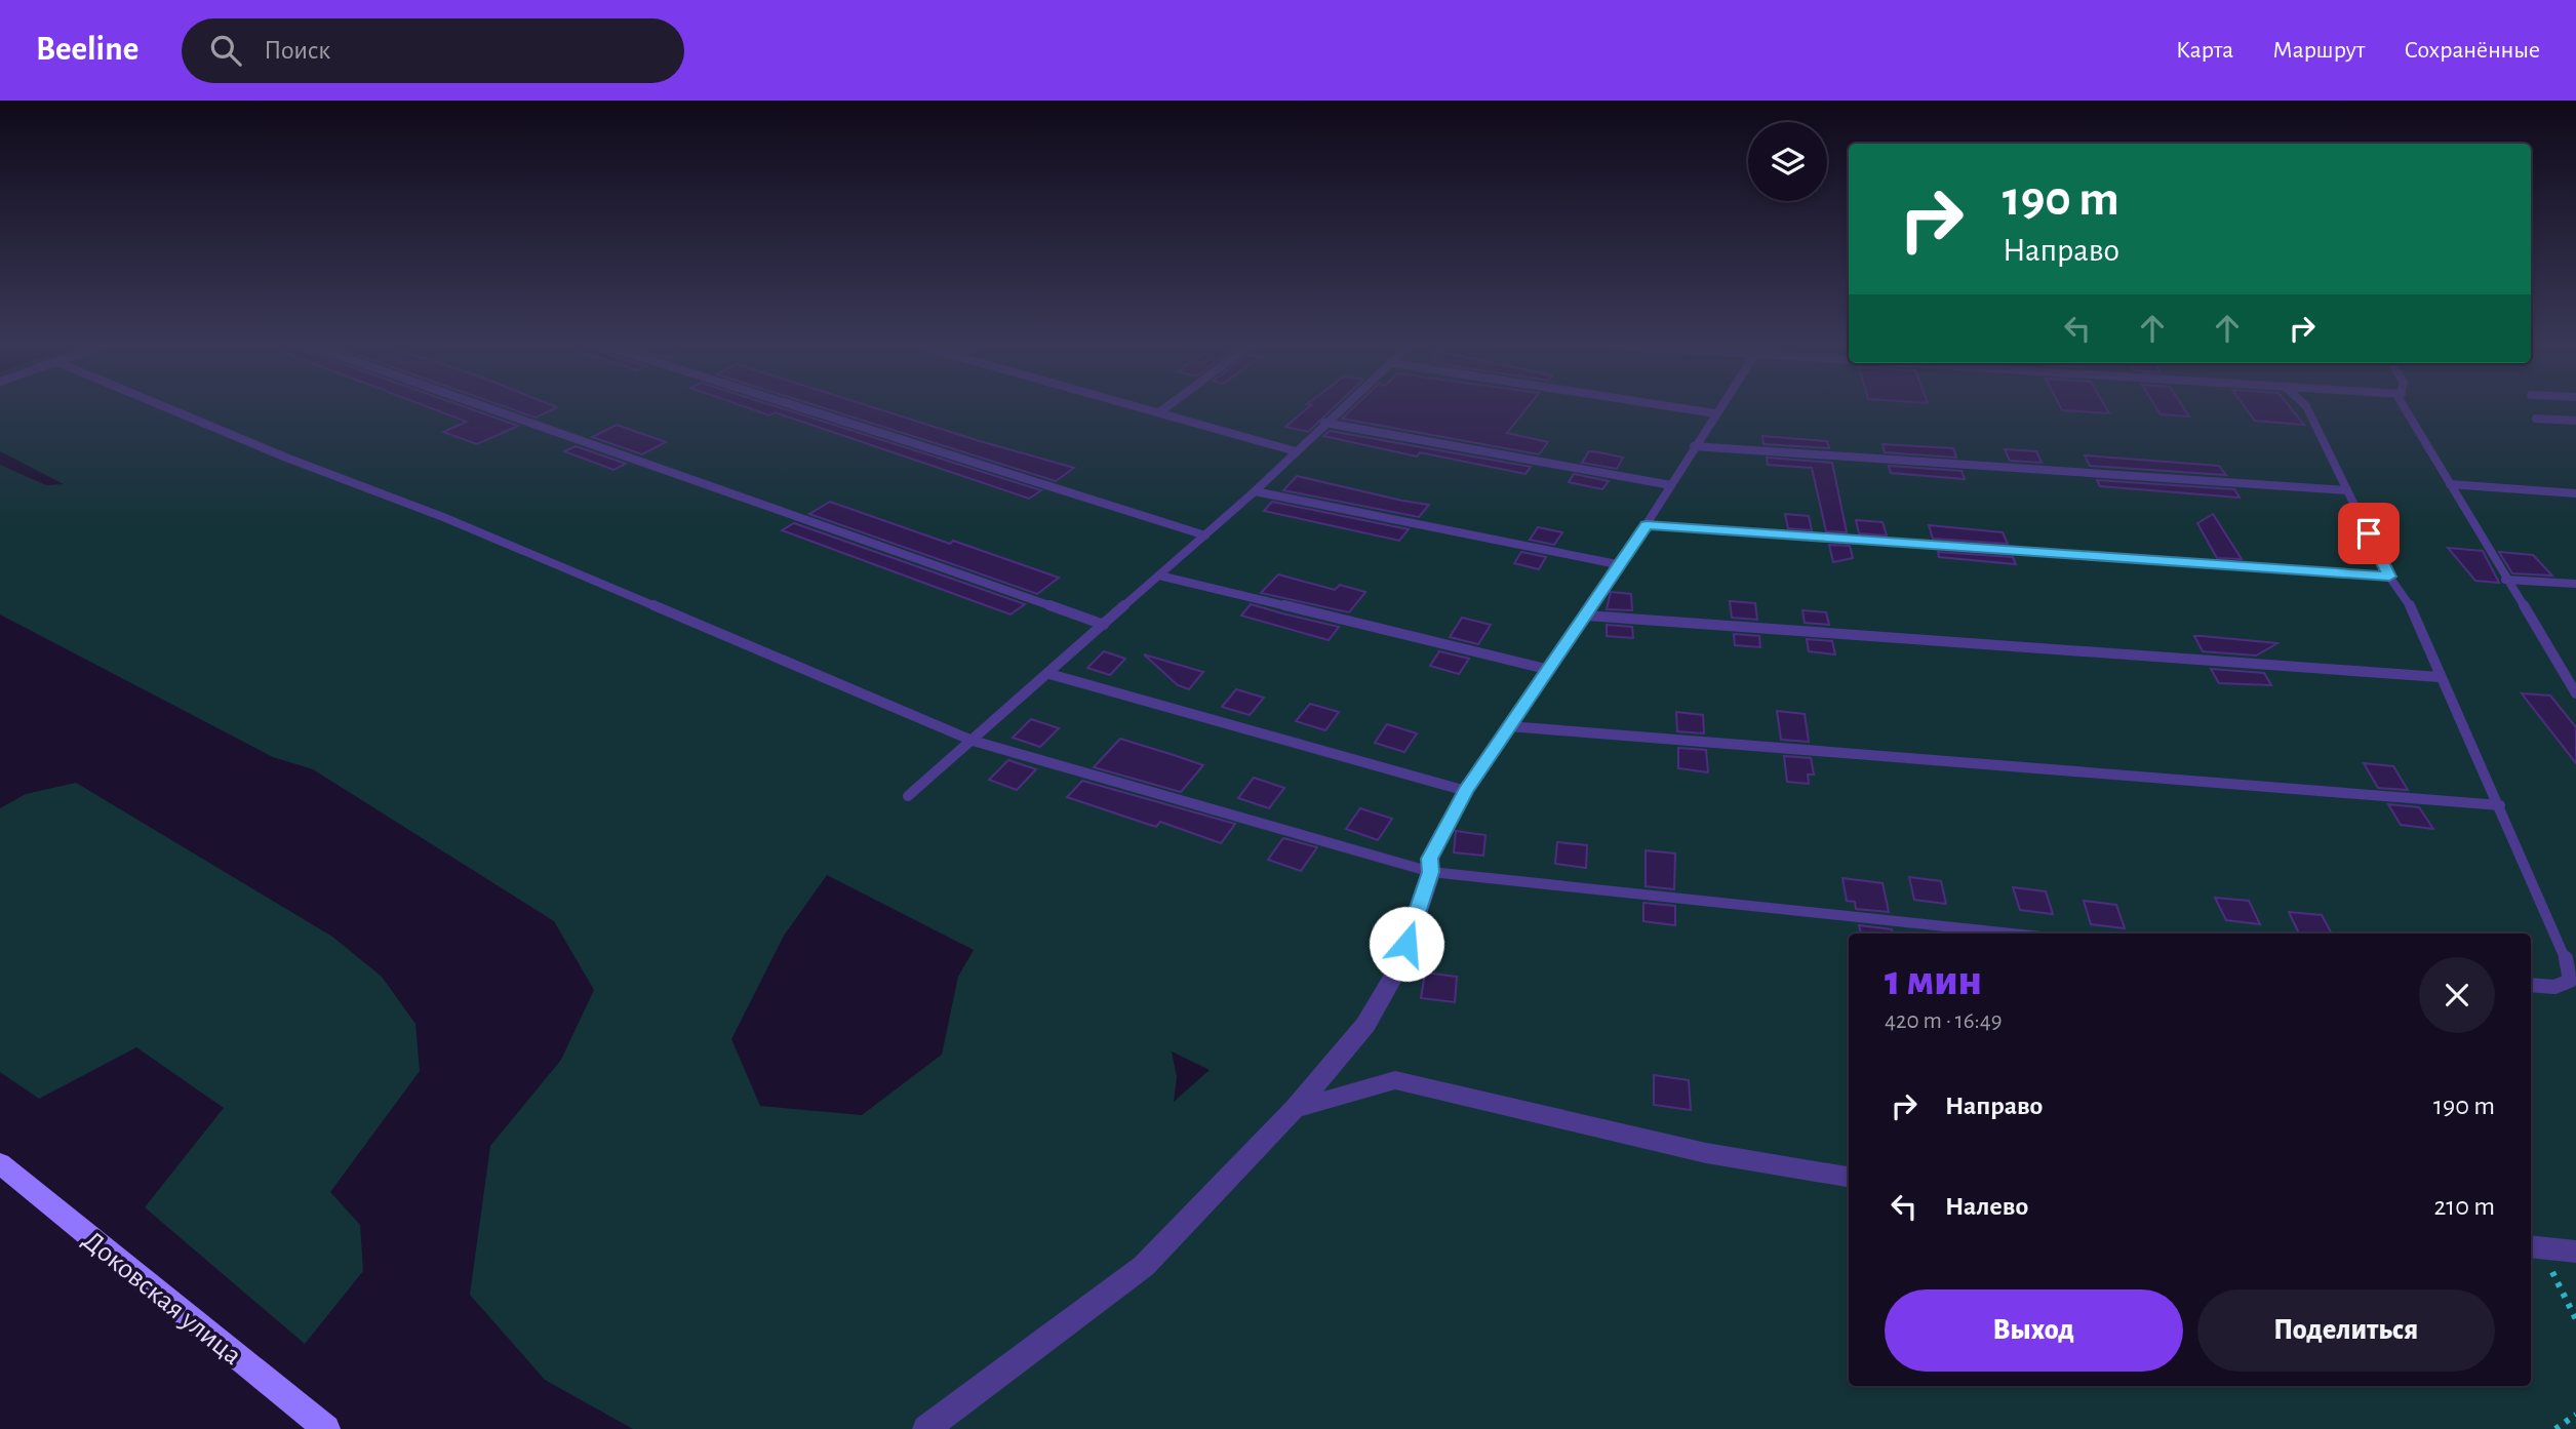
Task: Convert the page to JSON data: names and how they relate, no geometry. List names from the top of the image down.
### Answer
{
  "streets": {
    "main road": ["Доковская улица"]
  },
  "page": {
    "header": "Beeline",
    "search": "Поиск",
    "nav": ["Карта", "Маршрут", "Сохранённые"],
    "turn": ["190 m", "Направо"],
    "heading": ["1 мин", "420 m · 16:49"],
    "list": [
      {
        "name": "Направо",
        "value": "190 m"
      },
      {
        "name": "Налево",
        "value": "210 m"
      }
    ],
    "buttons": ["Выход", "Поделиться"]
  }
}
